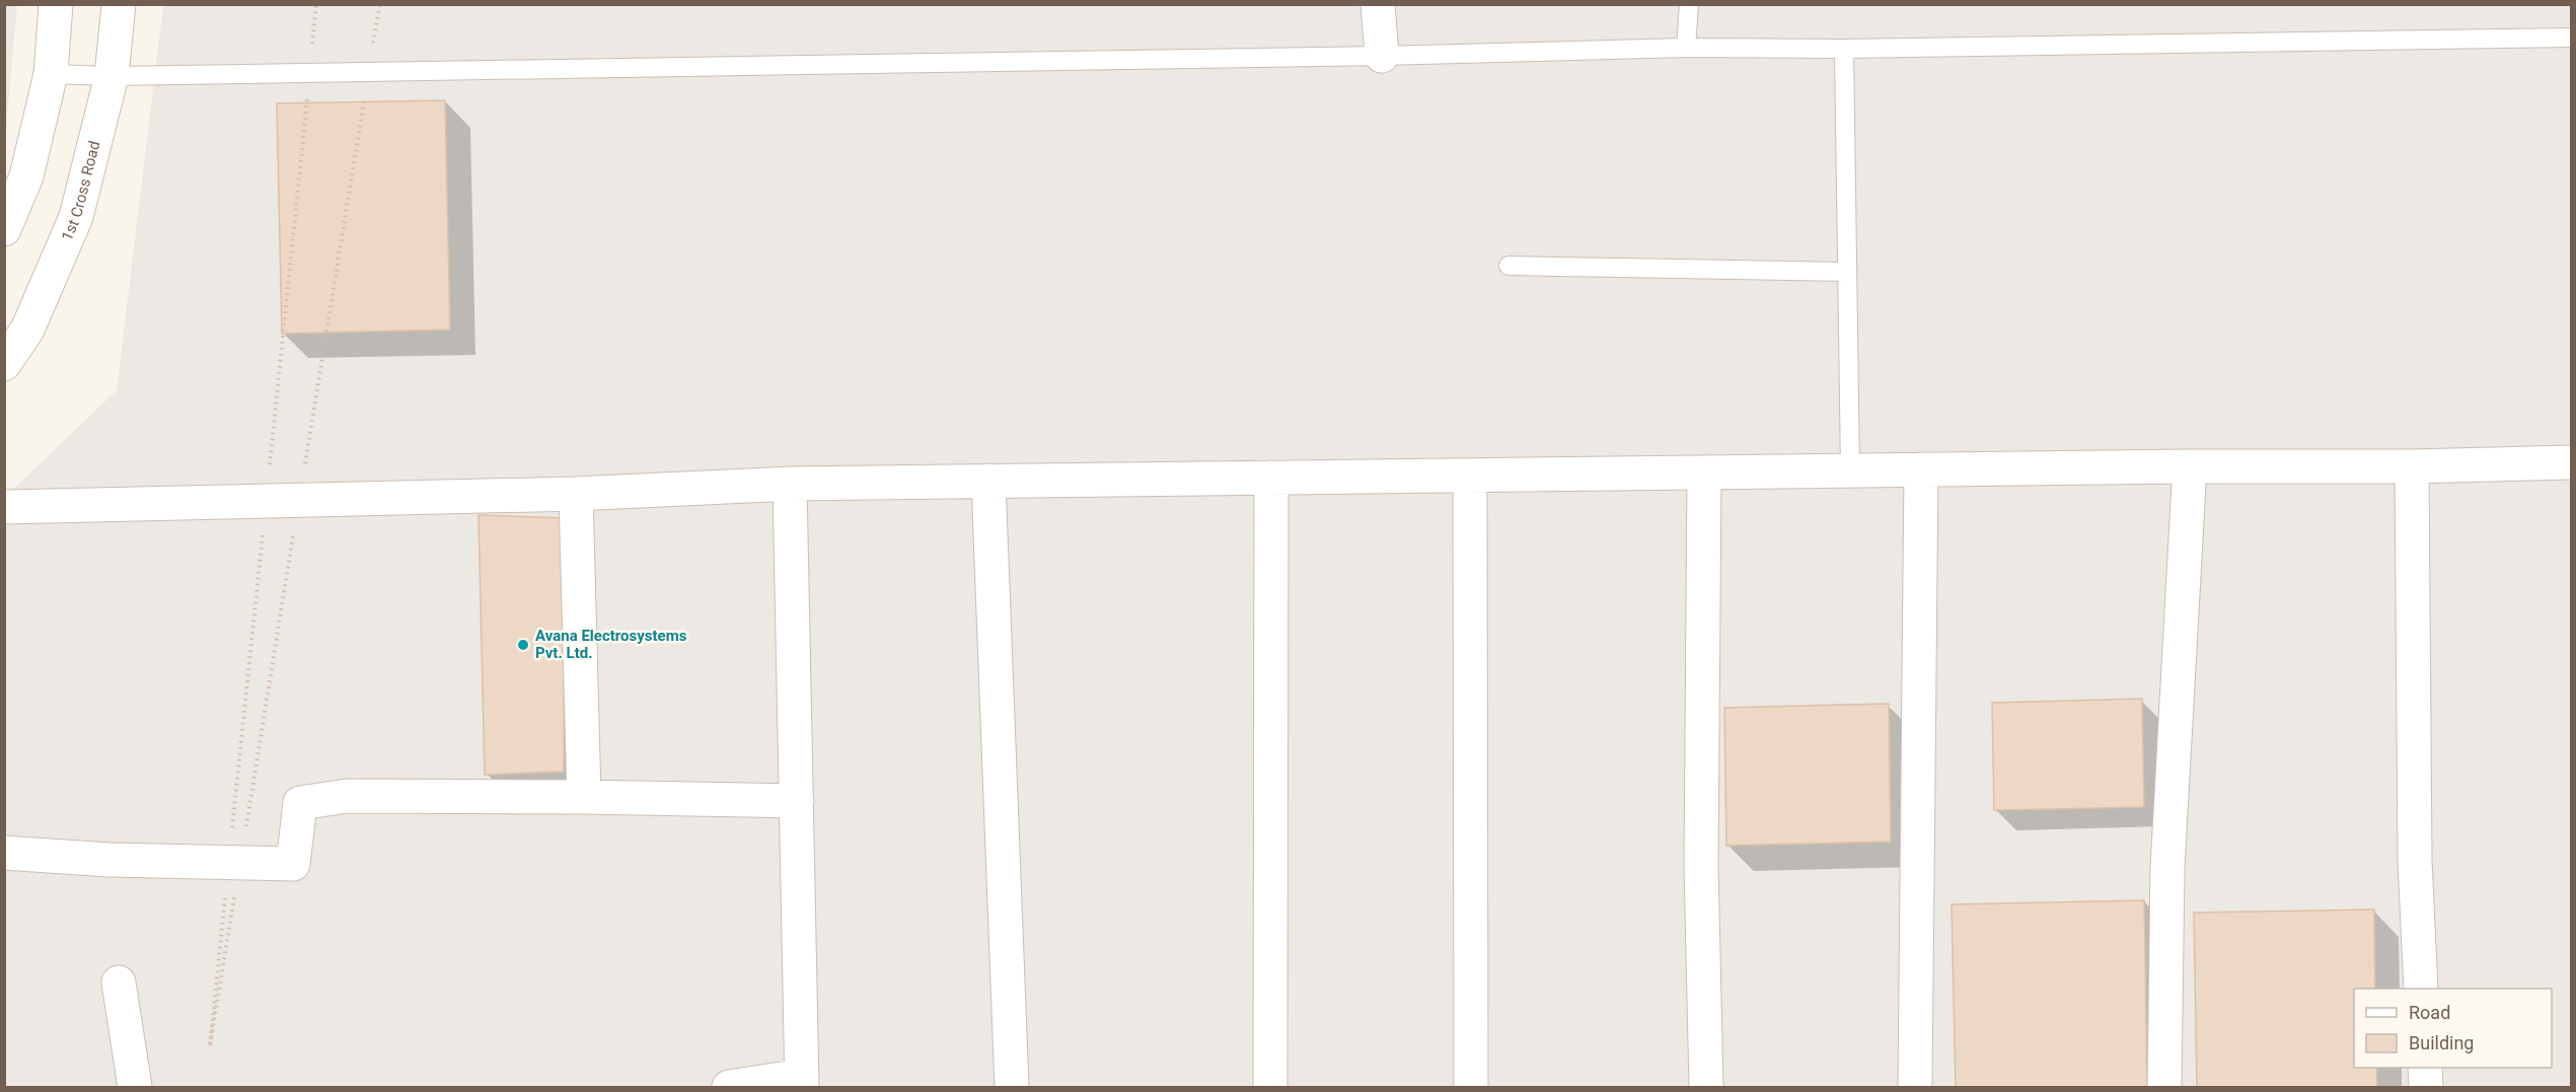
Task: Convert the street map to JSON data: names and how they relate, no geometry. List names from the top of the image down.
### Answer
{
  "streets": {
    "street": ["1st Cross Road"]
  },
  "places": ["Avana Electrosystems Pvt. Ltd."],
  "legend": ["Road", "Building"]
}
